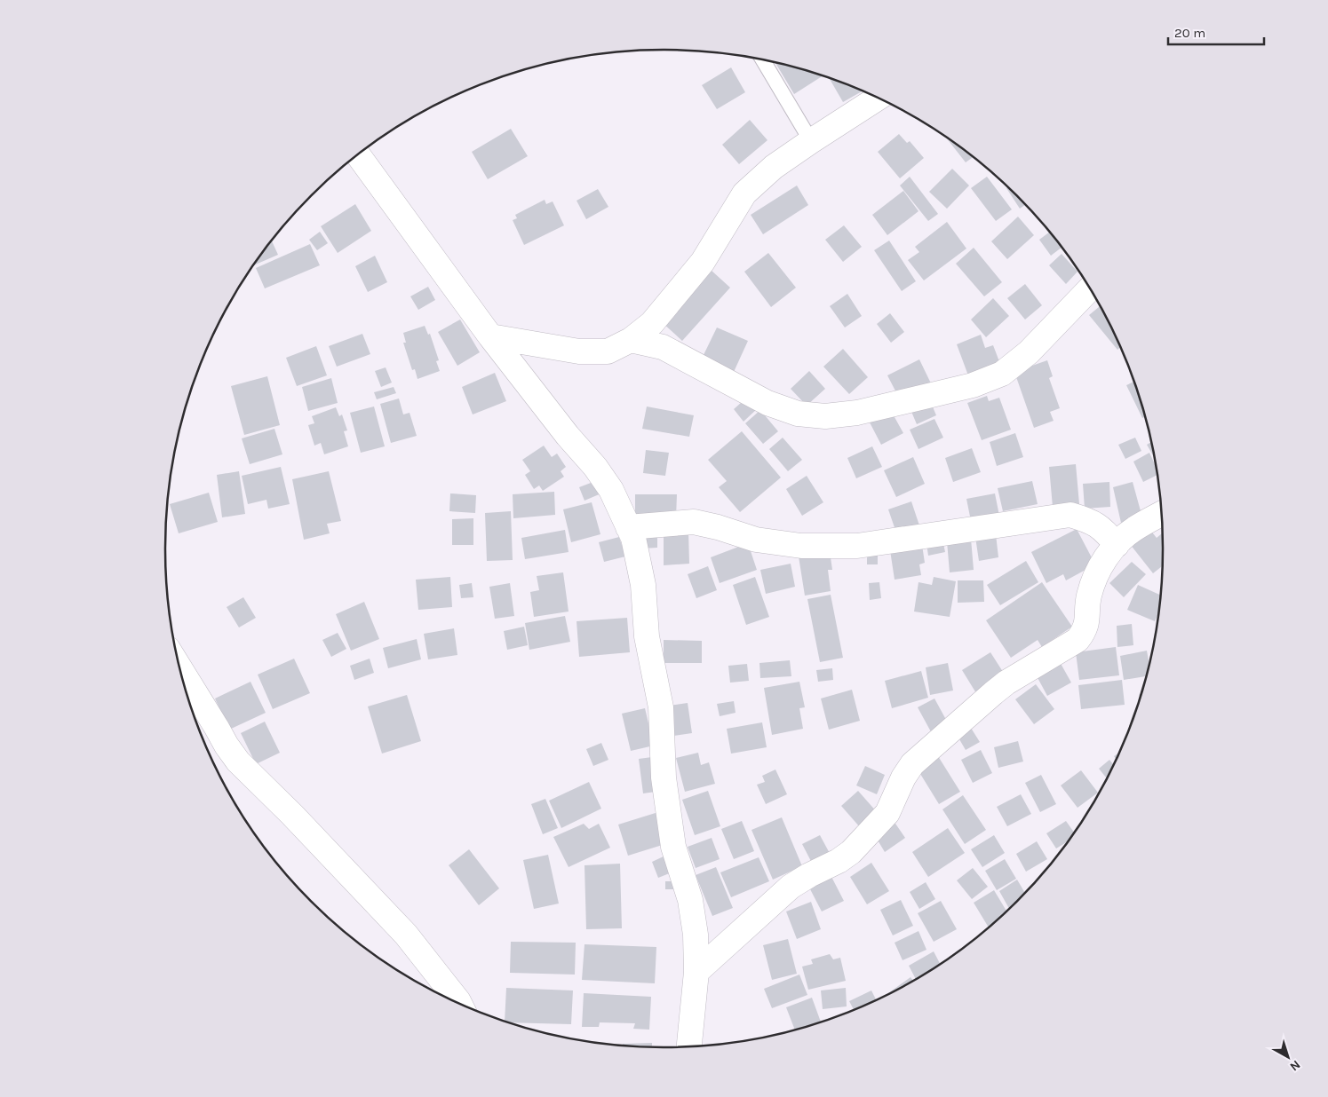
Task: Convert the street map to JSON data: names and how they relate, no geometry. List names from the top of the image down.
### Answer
{
  "scale_bar": "20 m",
  "north": "bottom right"
}
